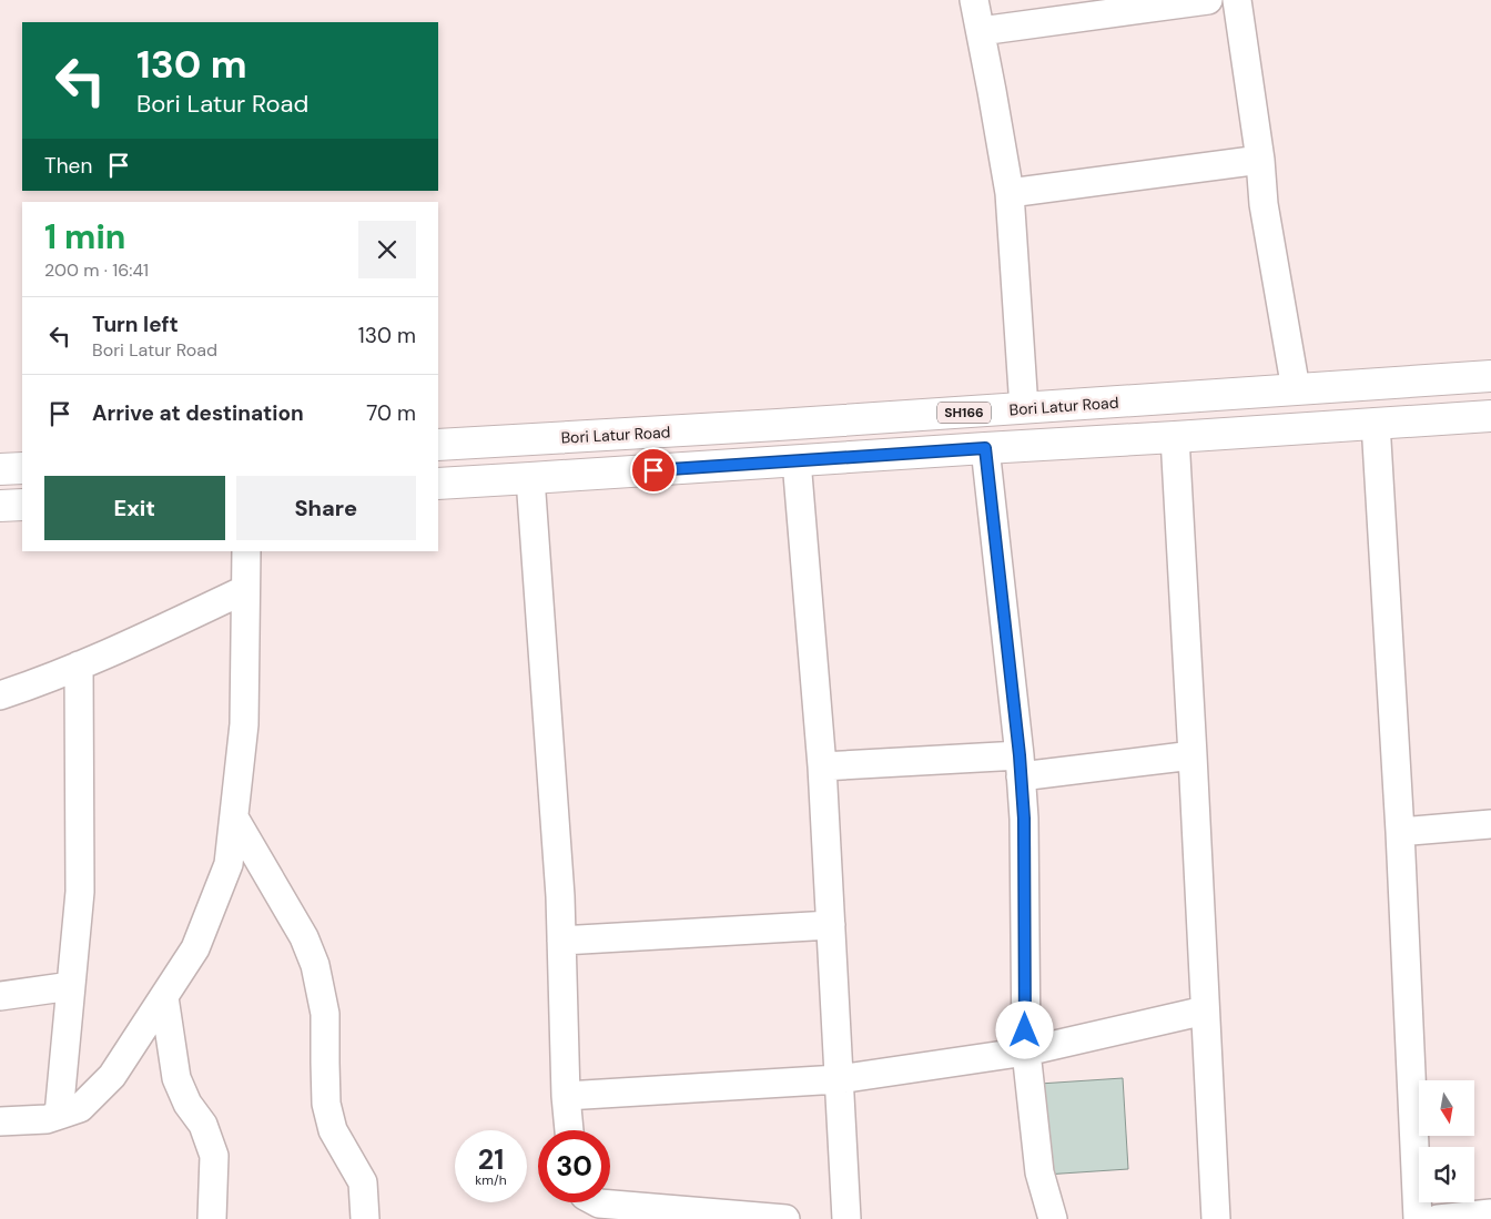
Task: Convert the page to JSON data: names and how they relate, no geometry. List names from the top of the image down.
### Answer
{
  "streets": {
    "main road": ["Bori Latur Road", "SH166"]
  },
  "north": "bottom",
  "page": {
    "turn": ["130 m", "Bori Latur Road"],
    "then": "Then",
    "heading": ["1 min", "200 m · 16:41"],
    "list": [
      {
        "name": "Turn left",
        "note": "Bori Latur Road",
        "value": "130 m"
      },
      {
        "name": "Arrive at destination",
        "value": "70 m"
      }
    ],
    "buttons": ["Exit", "Share"],
    "speed": "21 km/h",
    "limit": "30"
  }
}
